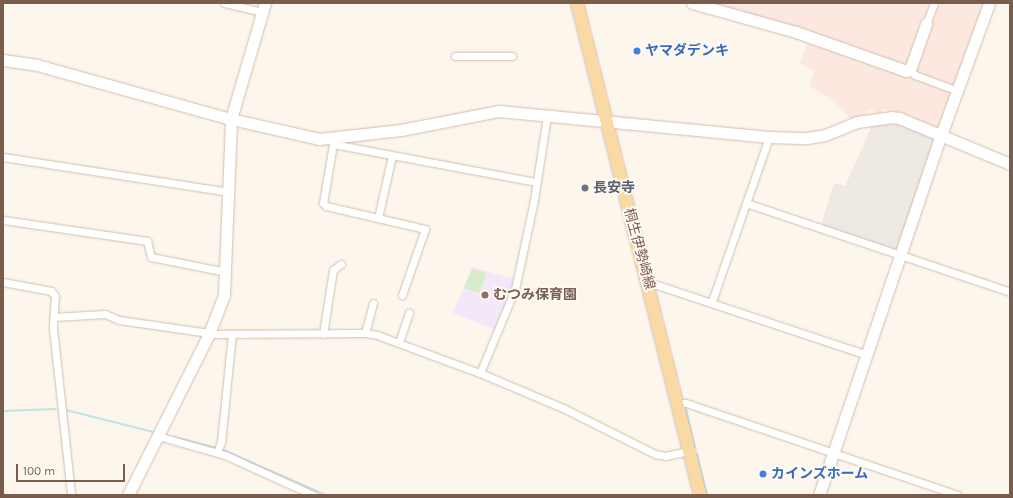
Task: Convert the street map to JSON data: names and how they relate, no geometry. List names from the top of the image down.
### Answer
{
  "streets": {
    "main road": ["桐生伊勢崎線"]
  },
  "places": [
    "ヤマダデンキ",
    "長安寺",
    "むつみ保育園",
    "カインズホーム"
  ],
  "scale_bar": "100 m"
}
